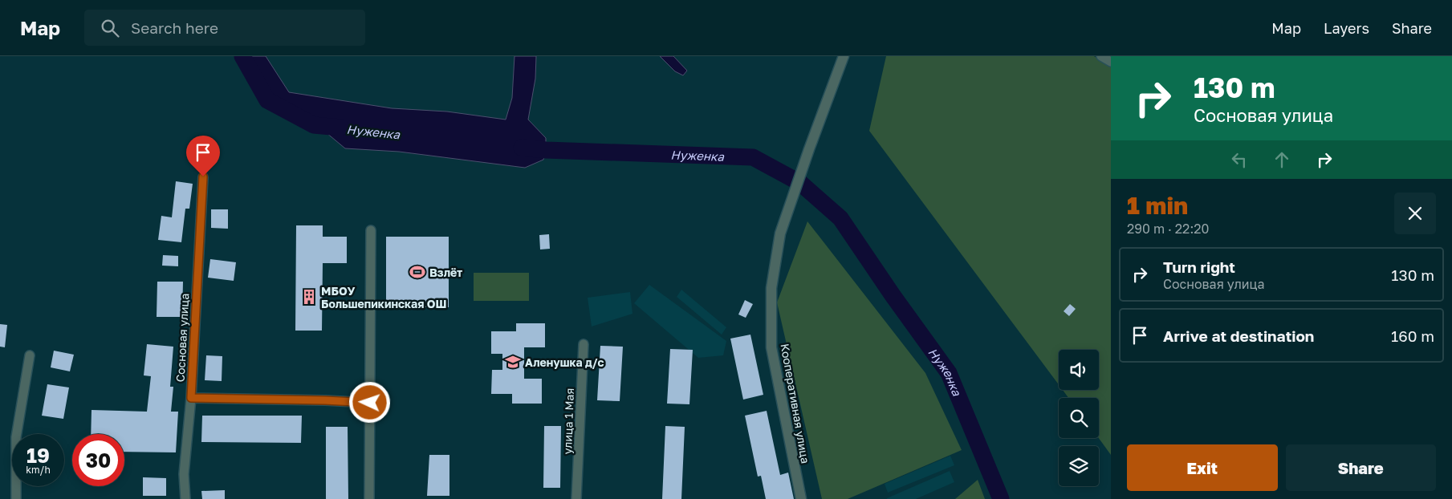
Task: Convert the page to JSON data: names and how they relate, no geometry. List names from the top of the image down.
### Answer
{
  "streets": {
    "street": ["Сосновая улица", "Кооперативная улица", "улица 1 Мая"]
  },
  "water": ["Нуженка"],
  "places": {
    "sports": ["Взлёт"],
    "building": ["МБОУ Большепикинская ОШ"],
    "school or university": ["Аленушка д/с"]
  },
  "page": {
    "header": "Map",
    "search": "Search here",
    "nav": ["Map", "Layers", "Share"],
    "turn": ["130 m", "Сосновая улица"],
    "heading": ["1 min", "290 m · 22:20"],
    "list": [
      {
        "name": "Turn right",
        "note": "Сосновая улица",
        "value": "130 m"
      },
      {
        "name": "Arrive at destination",
        "value": "160 m"
      }
    ],
    "speed": "19 km/h",
    "limit": "30",
    "buttons": ["Exit", "Share"]
  }
}
